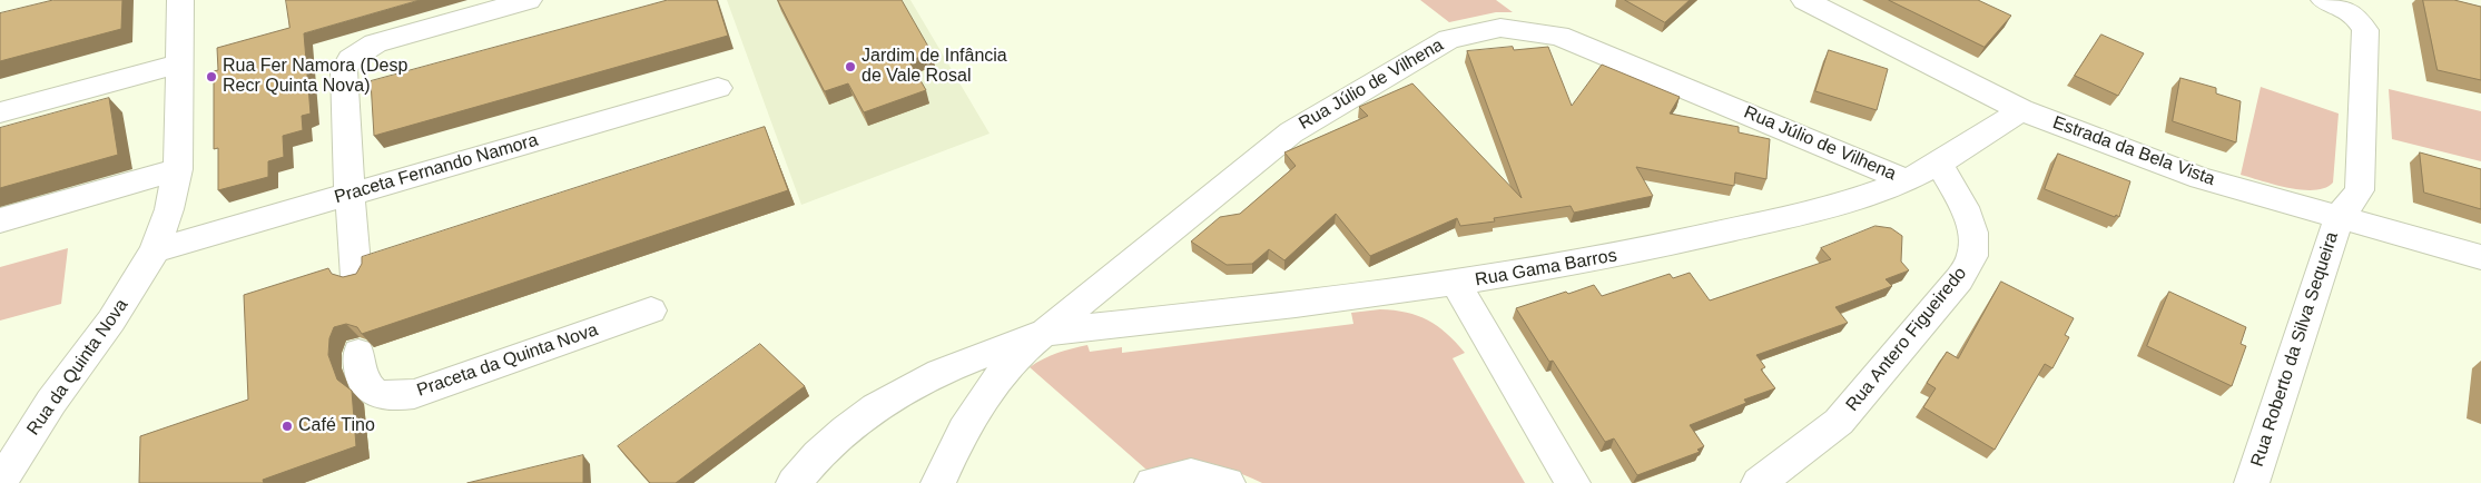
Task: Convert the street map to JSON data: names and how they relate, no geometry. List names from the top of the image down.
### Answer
{
  "streets": {
    "street": [
      "Rua Júlio de Vilhena",
      "Estrada da Bela Vista",
      "Praceta Fernando Namora",
      "Rua Gama Barros",
      "Rua Antero Figueiredo",
      "Rua Roberto da Silva Sequeira",
      "Praceta da Quinta Nova",
      "Rua da Quinta Nova"
    ]
  },
  "crossings": [
    ["Rua Júlio de Vilhena", "Rua Gama Barros"],
    ["Estrada da Bela Vista", "Rua Gama Barros"],
    ["Estrada da Bela Vista", "Rua Roberto da Silva Sequeira"],
    ["Praceta Fernando Namora", "Rua da Quinta Nova"],
    ["Rua Gama Barros", "Rua Antero Figueiredo"]
  ],
  "places": ["Jardim de Infância de Vale Rosal", "Rua Fer Namora (Desp Recr Quinta Nova)", "Café Tino"]
}
